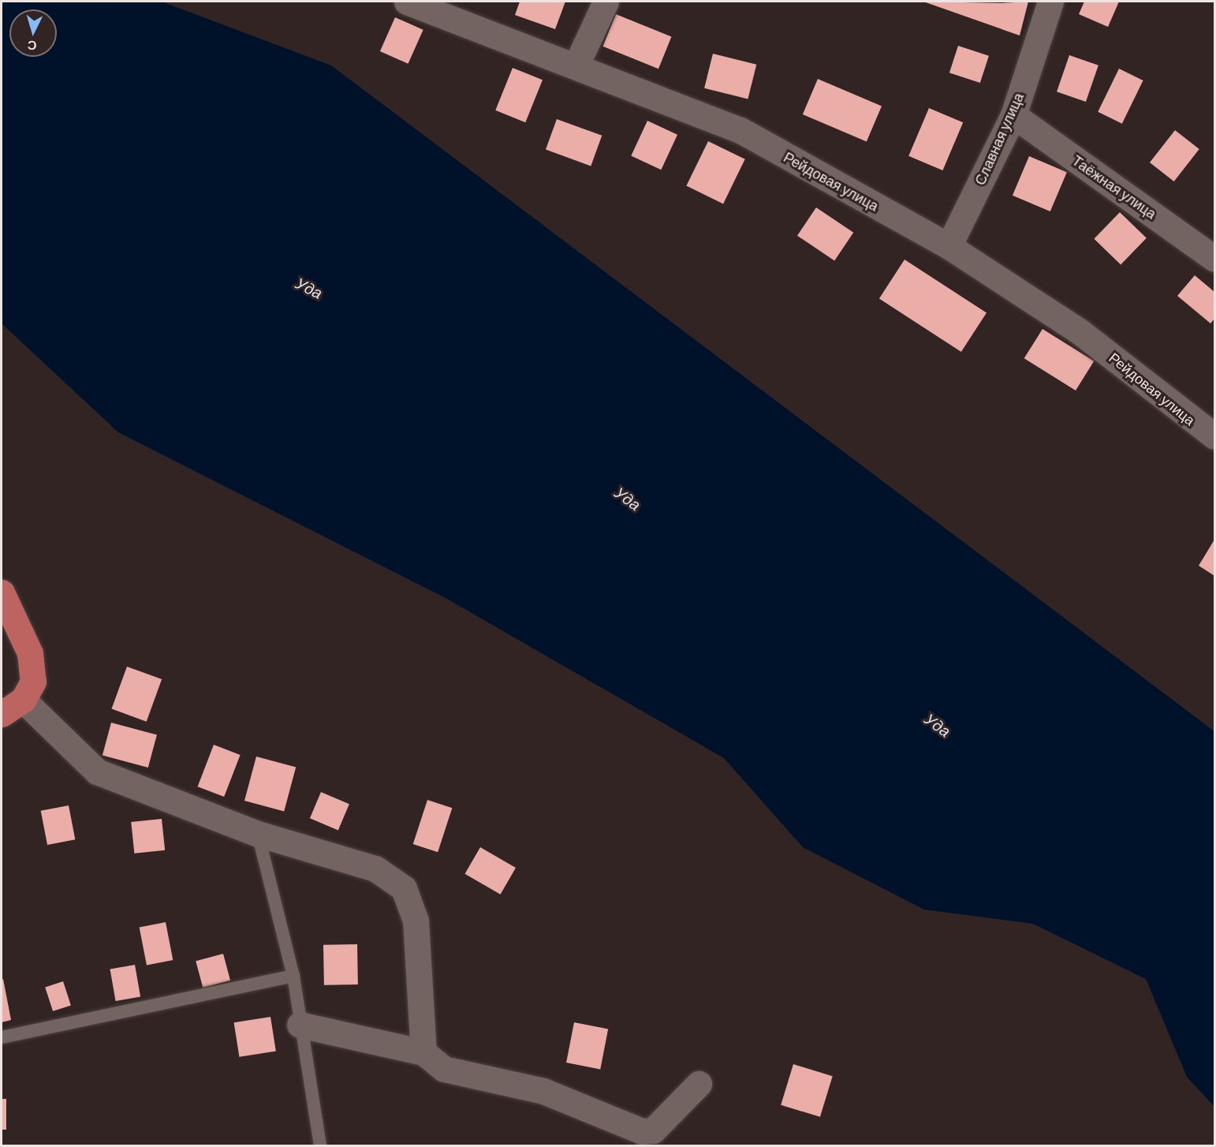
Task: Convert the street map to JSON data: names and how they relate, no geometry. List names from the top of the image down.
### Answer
{
  "streets": {
    "street": ["Славная улица", "Рейдовая улица", "Таёжная улица"]
  },
  "crossings": [
    ["Славная улица", "Рейдовая улица"],
    ["Славная улица", "Таёжная улица"]
  ],
  "water": ["Уда"],
  "north": "bottom"
}
